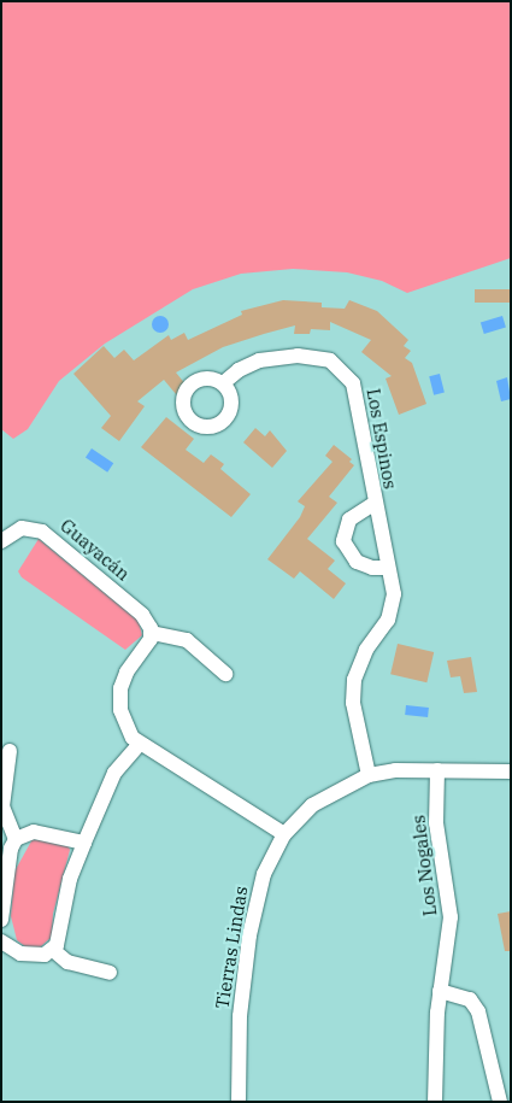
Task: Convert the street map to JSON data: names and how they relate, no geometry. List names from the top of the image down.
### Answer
{
  "streets": {
    "street": [
      "Los Espinos",
      "Guayacán",
      "Los Nogales",
      "Tierras Lindas"
    ]
  },
  "crossings": [
    ["Los Espinos", "Tierras Lindas"],
    ["Los Nogales", "Tierras Lindas"]
  ]
}
